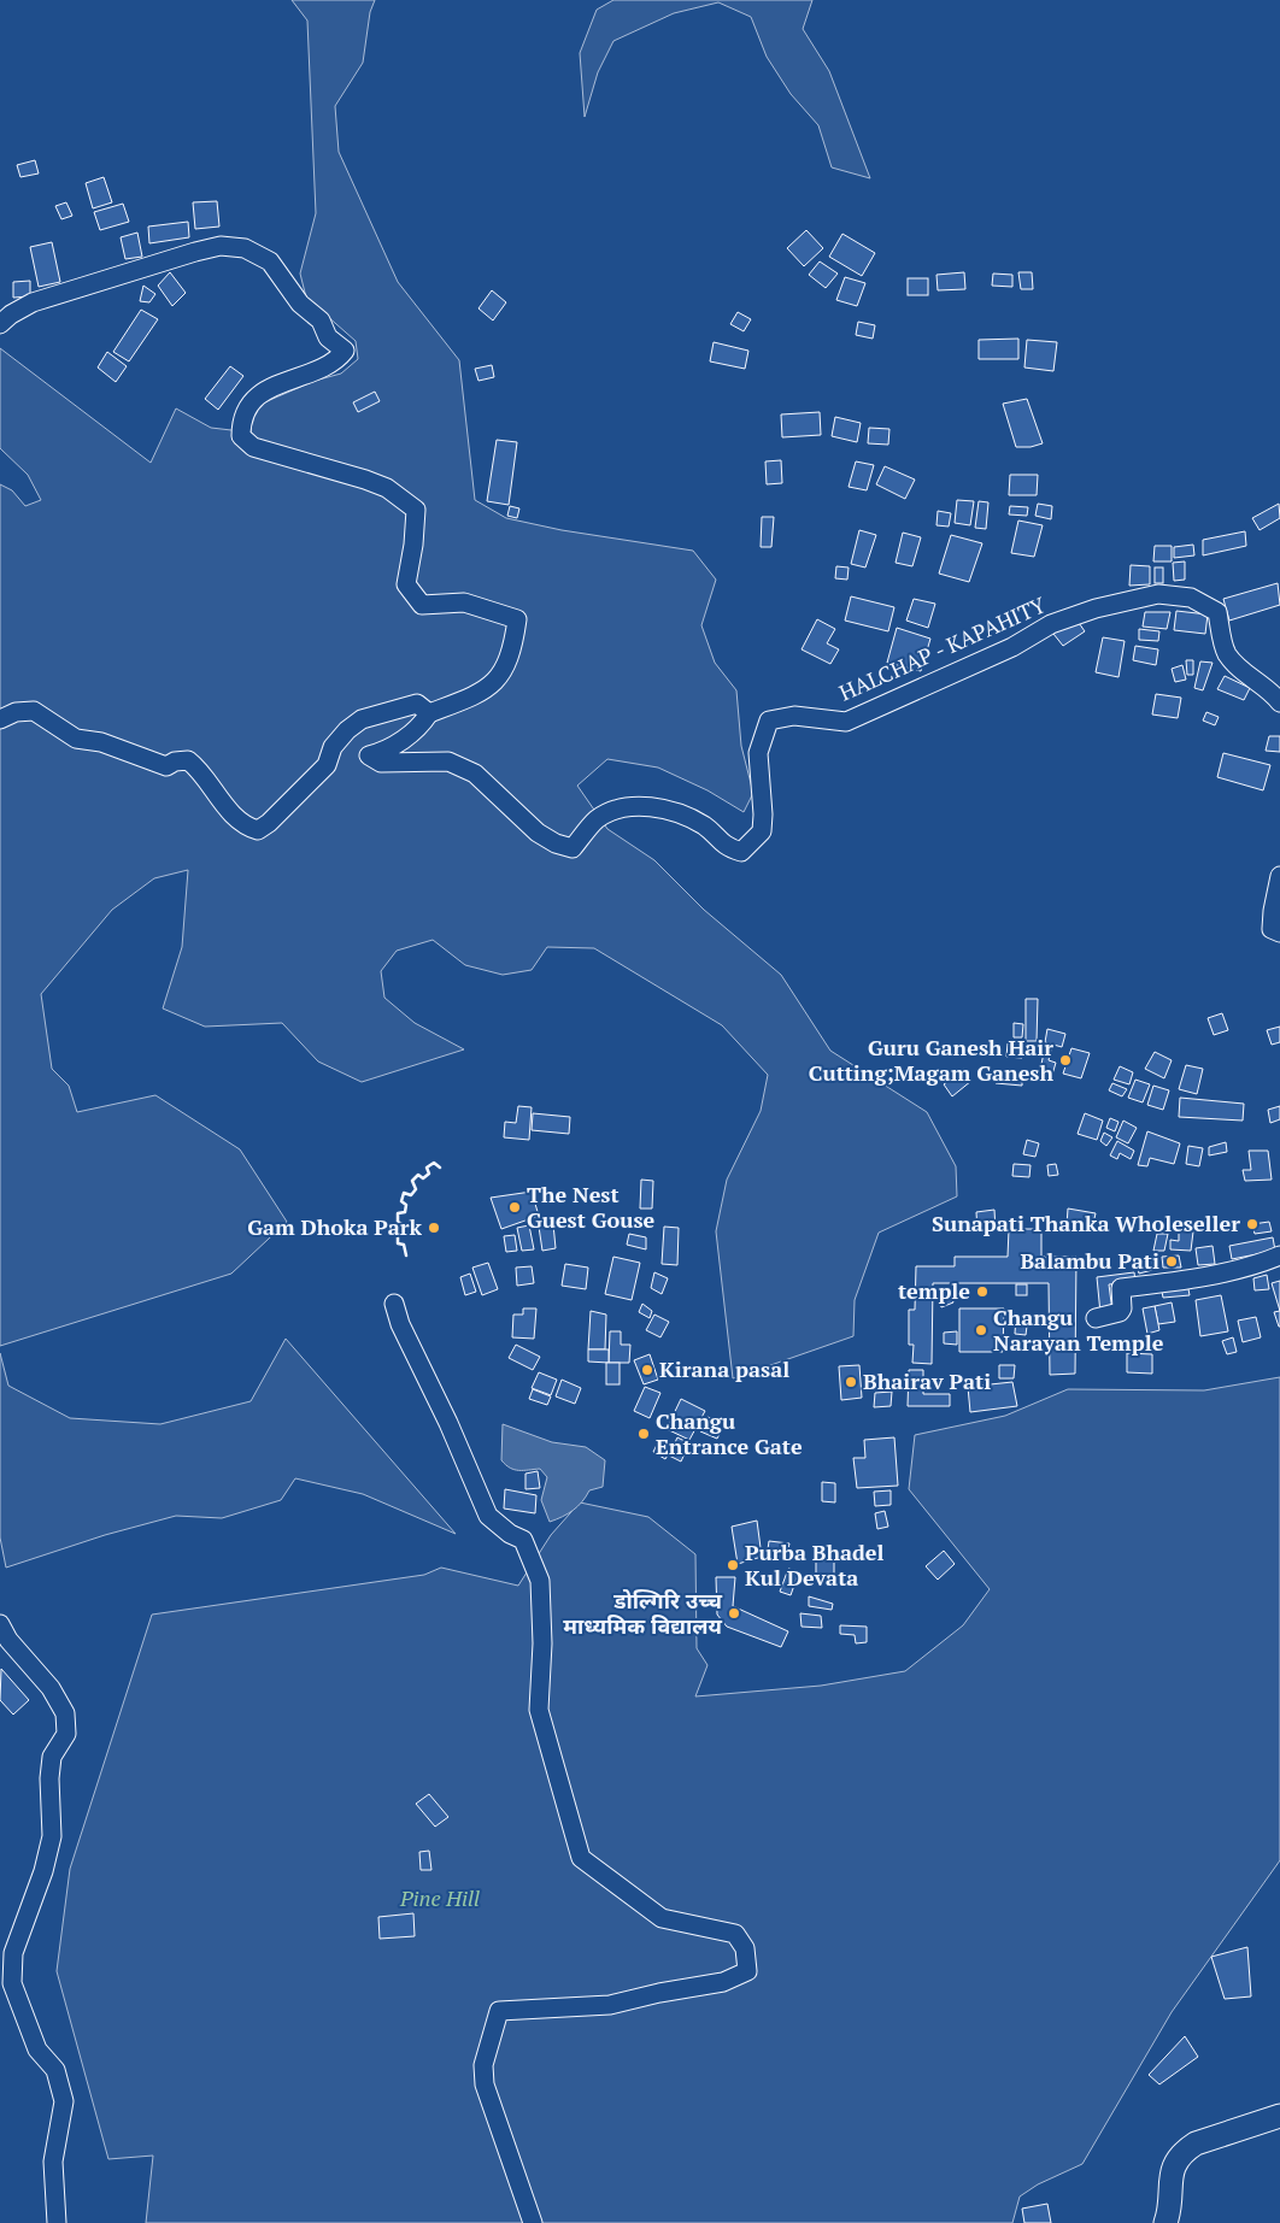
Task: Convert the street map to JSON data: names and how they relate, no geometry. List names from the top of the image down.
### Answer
{
  "streets": {
    "street": ["HALCHAP - KAPAHITY"]
  },
  "parks": ["Pine Hill"],
  "places": [
    "Guru Ganesh Hair Cutting;Magam Ganesh",
    "The Nest Guest Gouse",
    "Sunapati Thanka Wholeseller",
    "Gam Dhoka Park",
    "Balambu Pati",
    "temple",
    "Changu Narayan Temple",
    "Kirana pasal",
    "Bhairav Pati",
    "Changu Entrance Gate",
    "Purba Bhadel Kul Devata",
    "डोल्गिरि उच्च माध्यमिक विद्यालय"
  ]
}
